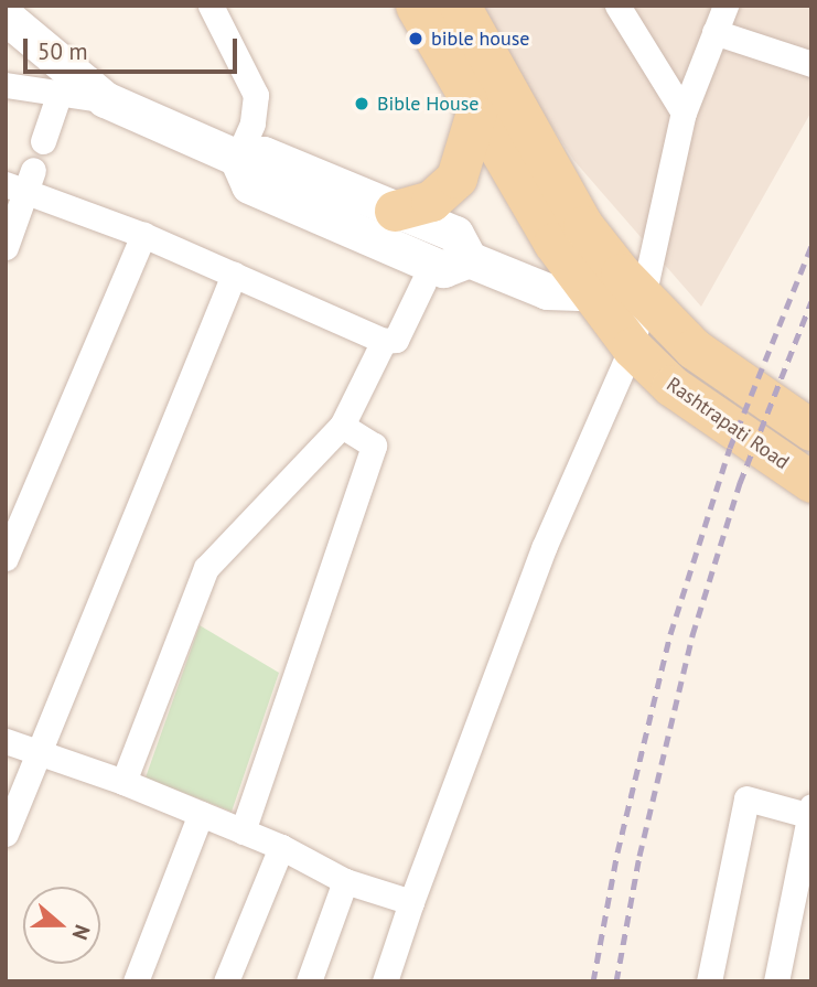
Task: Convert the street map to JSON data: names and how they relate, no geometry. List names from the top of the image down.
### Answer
{
  "streets": {
    "main road": ["Rashtrapati Road"]
  },
  "places": ["bible house", "Bible House"],
  "scale_bar": "50 m",
  "north": "right"
}
